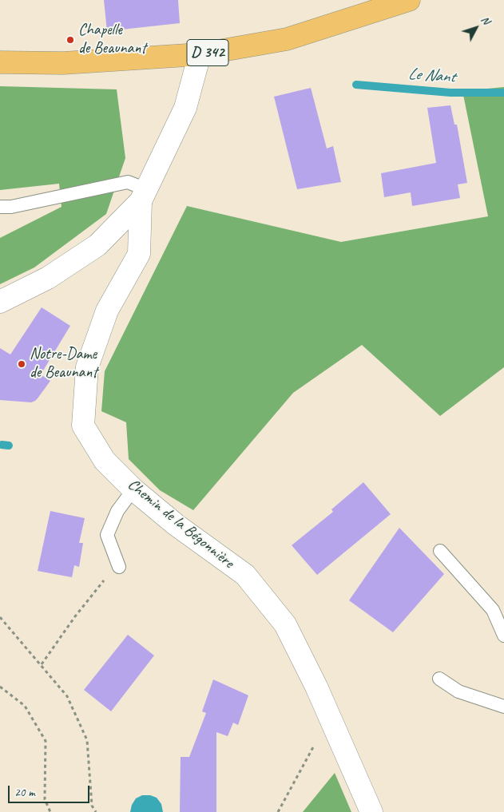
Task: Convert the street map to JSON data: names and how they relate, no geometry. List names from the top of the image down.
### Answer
{
  "streets": {
    "main road": ["D 342"],
    "street": ["Chemin de la Bégonnière"]
  },
  "water": ["Le Nant"],
  "places": ["Chapelle de Beaunant", "Notre-Dame de Beaunant"],
  "scale_bar": "20 m",
  "north": "top right"
}
